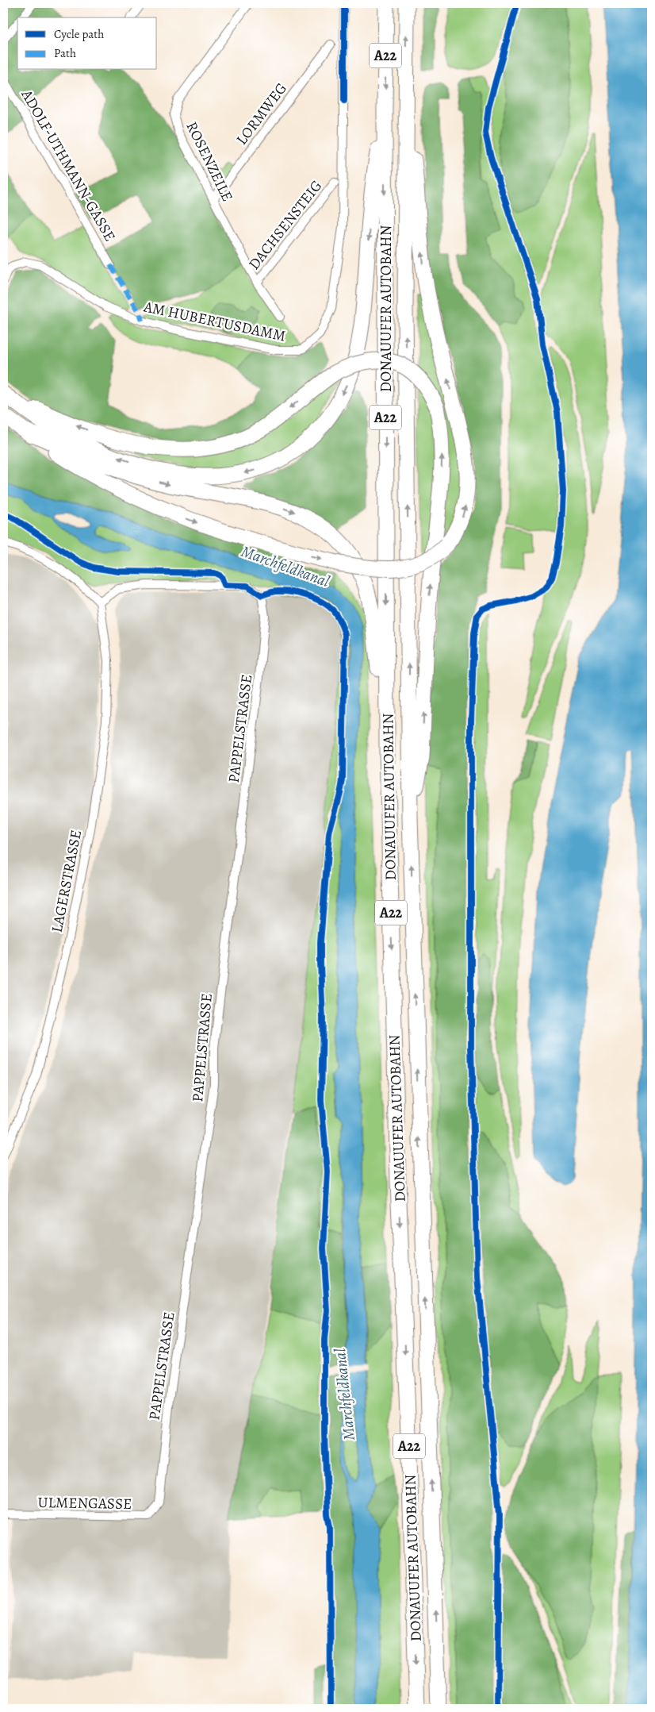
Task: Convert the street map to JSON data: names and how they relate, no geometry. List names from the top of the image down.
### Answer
{
  "streets": {
    "highway": ["A22", "DONAUUFER AUTOBAHN"],
    "street": [
      "LORMWEG",
      "ROSENZEILE",
      "ADOLF-UTHMANN-GASSE",
      "DACHSENSTEIG",
      "AM HUBERTUSDAMM",
      "PAPPELSTRASSE",
      "LAGERSTRASSE",
      "ULMENGASSE"
    ]
  },
  "crossings": [
    ["LORMWEG", "ROSENZEILE"],
    ["ROSENZEILE", "DACHSENSTEIG"],
    ["PAPPELSTRASSE", "LAGERSTRASSE"],
    ["PAPPELSTRASSE", "ULMENGASSE"]
  ],
  "water": ["Marchfeldkanal"],
  "legend": ["Cycle path", "Path"]
}
